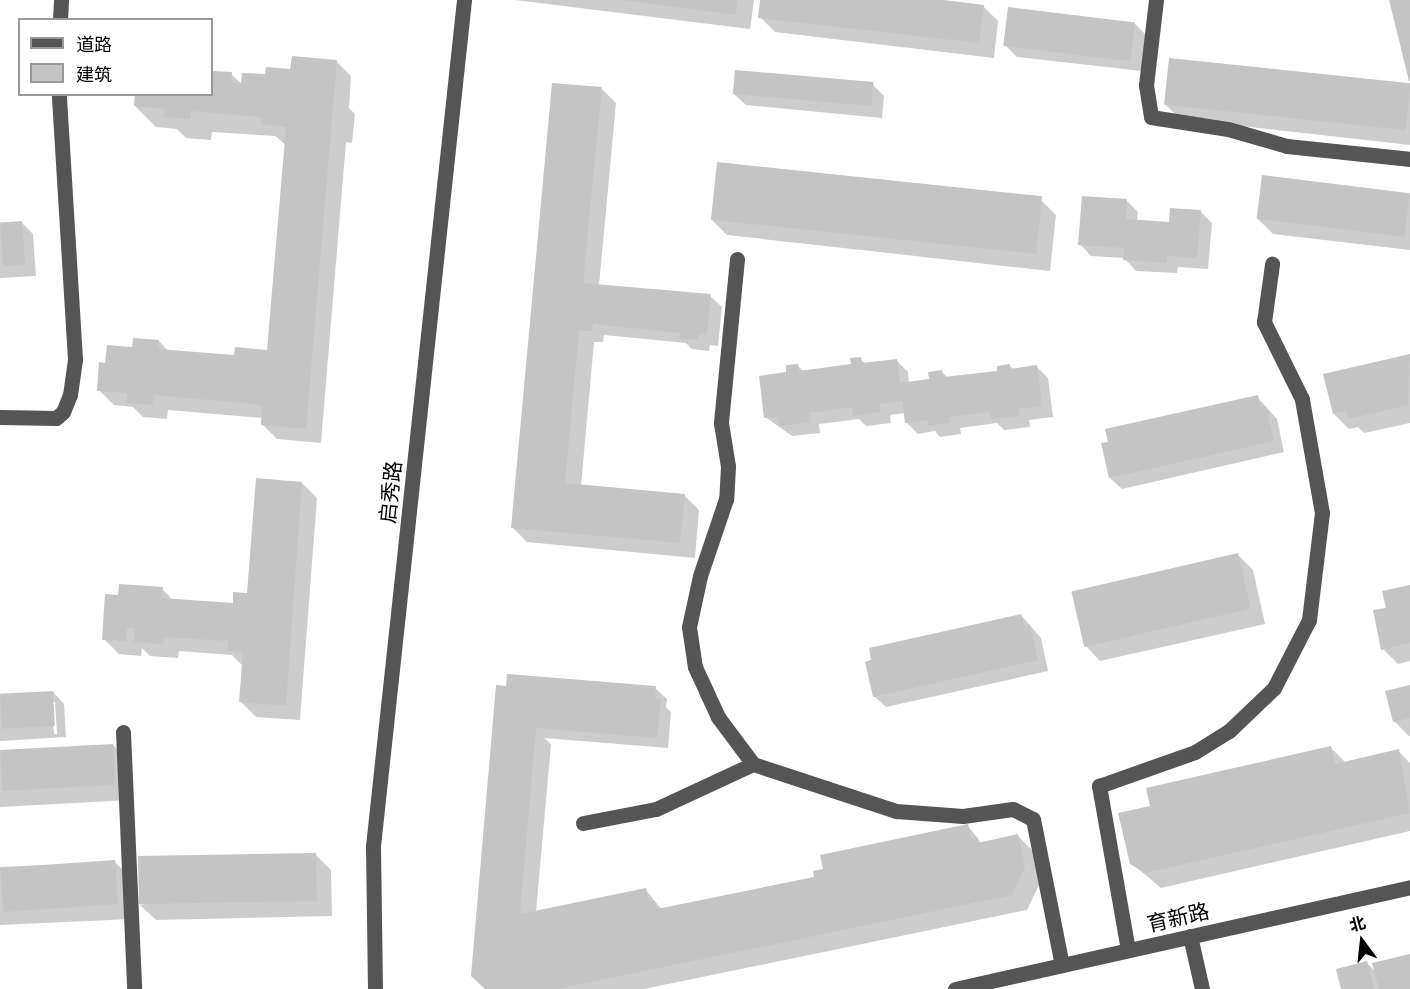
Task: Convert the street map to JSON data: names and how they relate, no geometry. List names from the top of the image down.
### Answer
{
  "streets": {
    "street": ["启秀路", "育新路"]
  },
  "legend": ["道路", "建筑"],
  "north": "top"
}
